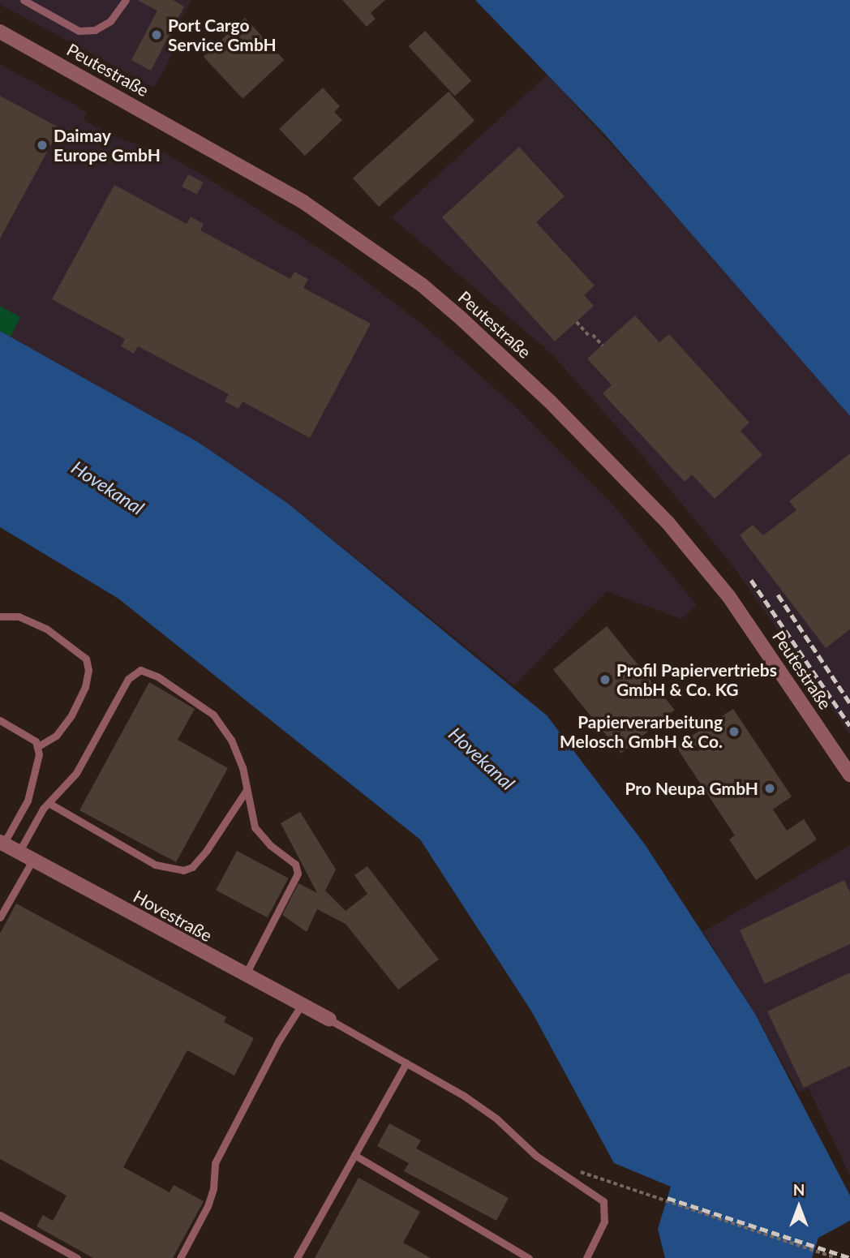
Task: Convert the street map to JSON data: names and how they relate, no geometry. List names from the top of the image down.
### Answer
{
  "streets": {
    "street": ["Peutestraße", "Hovestraße"]
  },
  "water": ["Hovekanal"],
  "places": [
    "Port Cargo Service GmbH",
    "Daimay Europe GmbH",
    "Profil Papiervertriebs GmbH & Co. KG",
    "Papierverarbeitung Melosch GmbH & Co.",
    "Pro Neupa GmbH"
  ],
  "north": "top"
}
